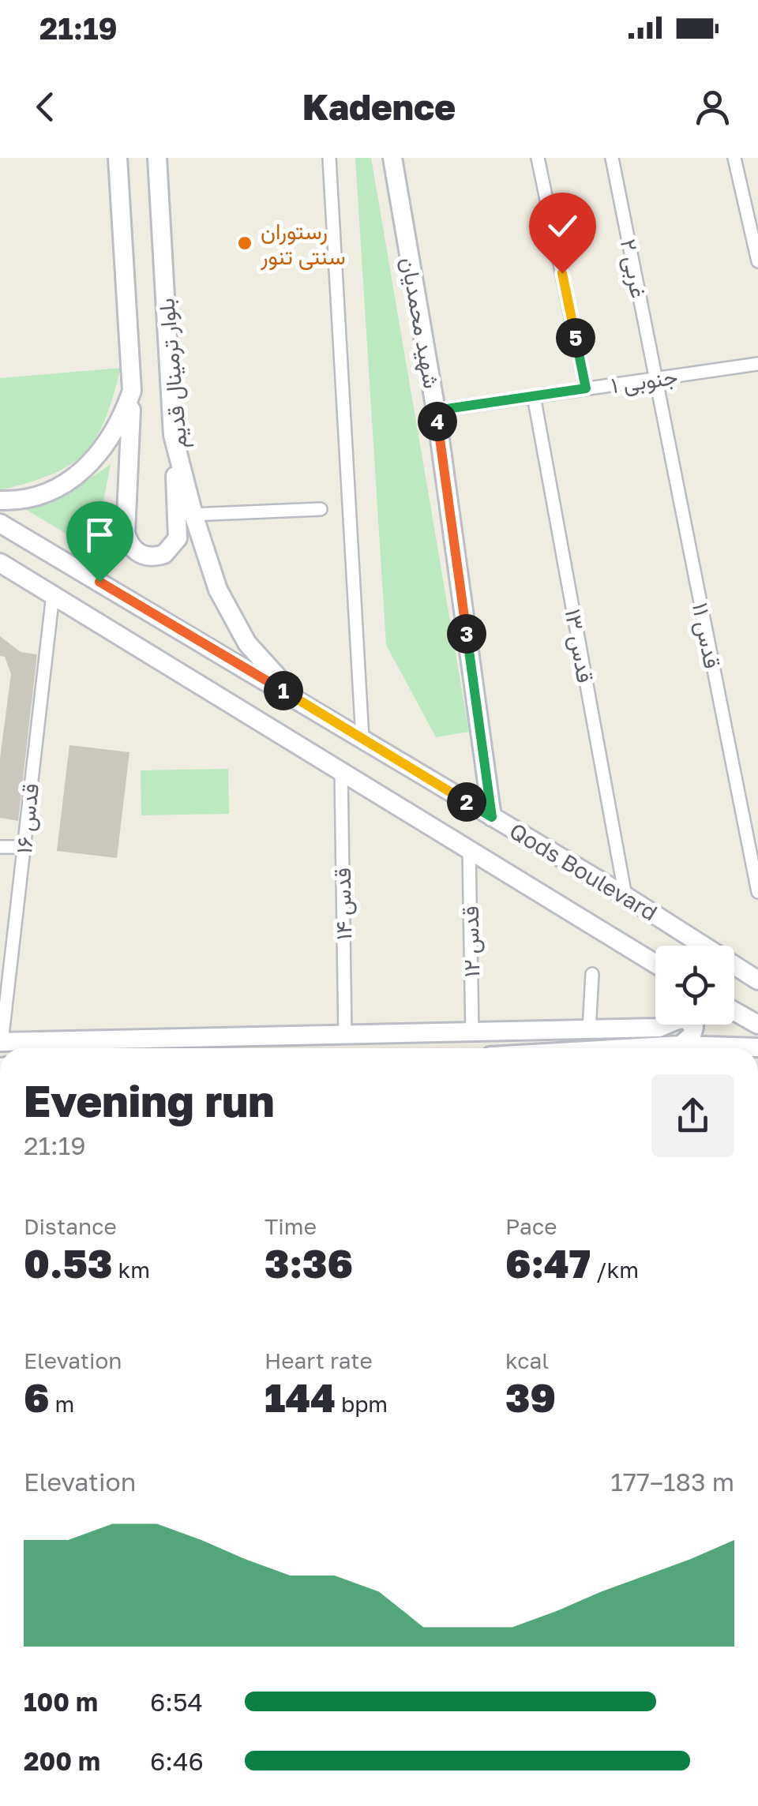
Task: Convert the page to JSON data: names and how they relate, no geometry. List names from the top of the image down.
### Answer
{
  "streets": {
    "street": [
      "غربی ۲",
      "شهید محمدیان",
      "بلوار ترمینال قدیم",
      "۱ جنوبی",
      "قدس ۱۱",
      "قدس ۱۳",
      "قدس ۱۶",
      "Qods Boulevard",
      "قدس ۱۴",
      "قدس ۱۲"
    ]
  },
  "crossings": [
    ["غربی ۲", "۱ جنوبی"],
    ["غربی ۲", "قدس ۱۱"],
    ["شهید محمدیان", "۱ جنوبی"],
    ["شهید محمدیان", "Qods Boulevard"],
    ["بلوار ترمینال قدیم", "Qods Boulevard"],
    ["۱ جنوبی", "قدس ۱۱"],
    ["۱ جنوبی", "قدس ۱۳"],
    ["قدس ۱۳", "Qods Boulevard"],
    ["قدس ۱۶", "Qods Boulevard"],
    ["Qods Boulevard", "قدس ۱۴"],
    ["Qods Boulevard", "قدس ۱۲"]
  ],
  "places": ["رستوران سنتی تنور"],
  "page": {
    "status": "21:19",
    "header": "Kadence",
    "pins": [
      "5",
      "4",
      "3",
      "1",
      "2"
    ],
    "heading": ["Evening run", "21:19"],
    "stats": [
      ["Distance", "0.53 km"],
      ["Time", "3:36"],
      ["Pace", "6:47 /km"],
      ["Elevation", "6 m"],
      ["Heart rate", "144 bpm"],
      ["kcal", "39"]
    ],
    "chart": ["Elevation", "177–183 m"],
    "list": [
      {
        "name": "100 m",
        "note": "6:54"
      },
      {
        "name": "200 m",
        "note": "6:46"
      }
    ]
  }
}
